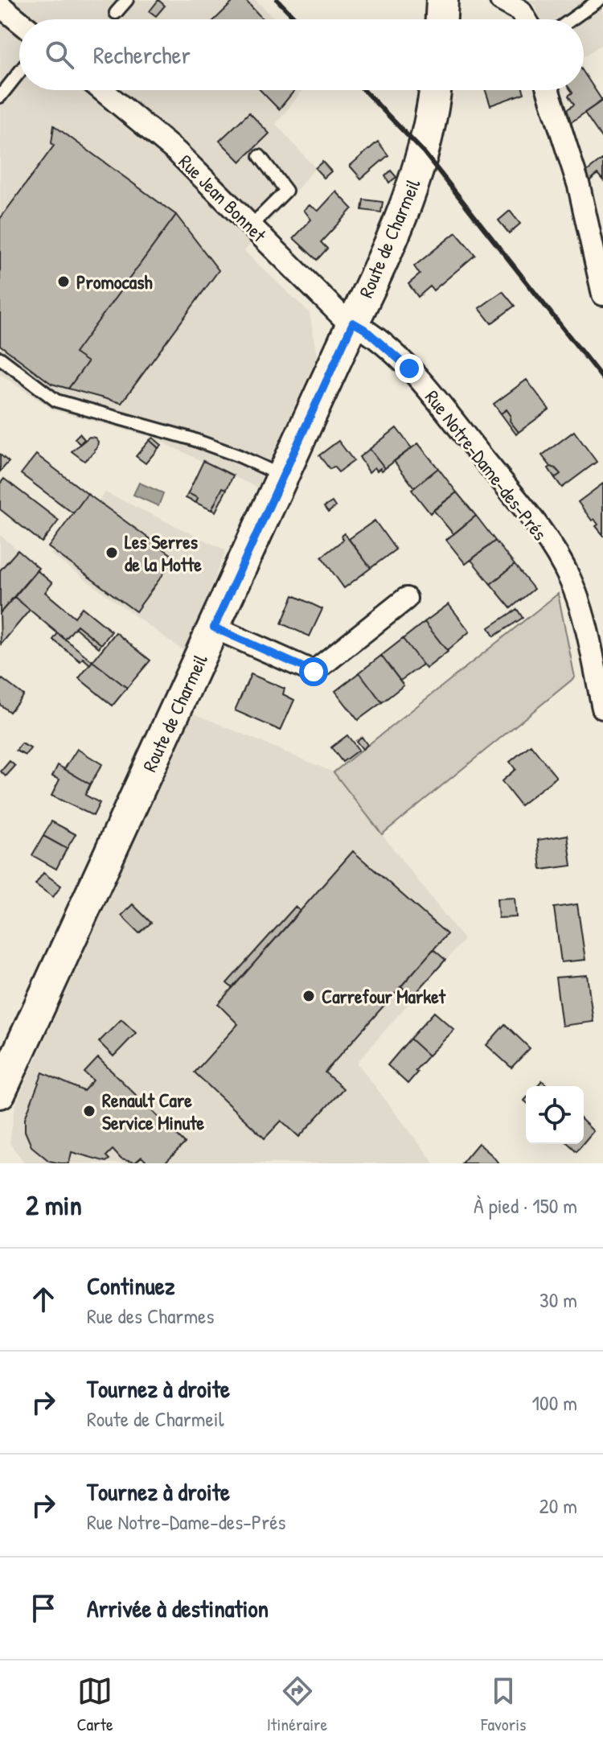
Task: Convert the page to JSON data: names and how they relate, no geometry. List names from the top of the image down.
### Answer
{
  "streets": {
    "main road": ["Route de Charmeil"],
    "street": ["Rue Jean Bonnet", "Rue Notre-Dame-des-Prés"]
  },
  "crossings": [
    ["Rue Jean Bonnet", "Route de Charmeil"],
    ["Rue Jean Bonnet", "Rue Notre-Dame-des-Prés"],
    ["Route de Charmeil", "Rue Notre-Dame-des-Prés"]
  ],
  "places": [
    "Promocash",
    "Les Serres de la Motte",
    "Carrefour Market",
    "Renault Care Service Minute"
  ],
  "page": {
    "search": "Rechercher",
    "heading": ["2 min", "À pied · 150 m"],
    "list": [
      ["Continuez", "Rue des Charmes", "30 m"],
      ["Tournez à droite", "Route de Charmeil", "100 m"],
      ["Tournez à droite", "Rue Notre-Dame-des-Prés", "20 m"],
      "Arrivée à destination"
    ],
    "nav": ["Carte", "Itinéraire", "Favoris"]
  }
}
